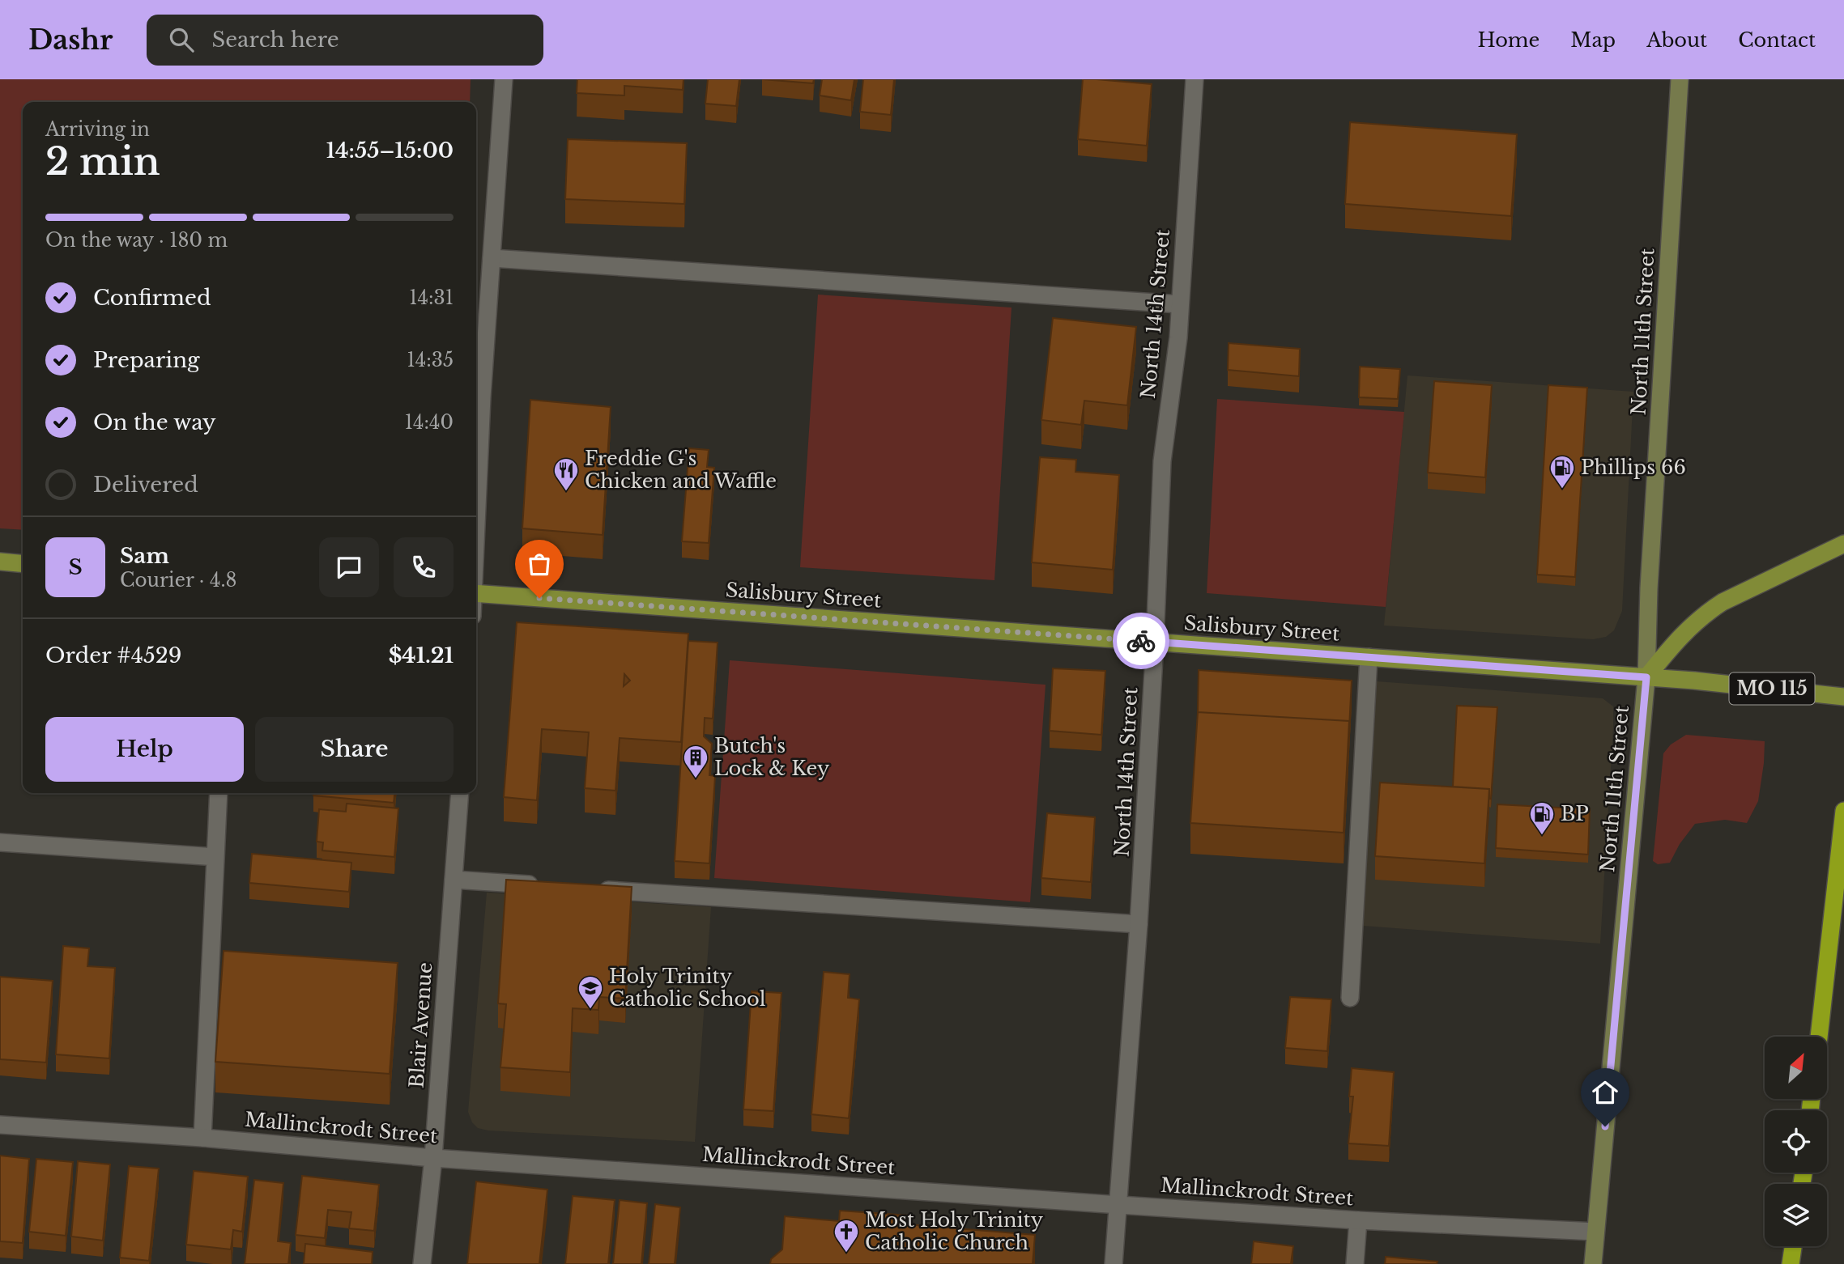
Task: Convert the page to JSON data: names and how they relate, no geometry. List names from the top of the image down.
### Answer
{
  "streets": {
    "main road": ["North 11th Street", "Salisbury Street", "MO 115"],
    "street": ["North 14th Street", "Blair Avenue", "Mallinckrodt Street"]
  },
  "crossings": [
    ["North 14th Street", "Salisbury Street"],
    ["North 14th Street", "Mallinckrodt Street"],
    ["North 11th Street", "Salisbury Street"],
    ["North 11th Street", "Mallinckrodt Street"],
    ["Blair Avenue", "Mallinckrodt Street"]
  ],
  "places": {
    "fuel station": ["Phillips 66", "BP"],
    "restaurant": ["Freddie G's Chicken and Waffle"],
    "building": ["Butch's Lock & Key"],
    "school or university": ["Holy Trinity Catholic School"],
    "church": ["Most Holy Trinity Catholic Church"]
  },
  "north": "top right",
  "page": {
    "header": "Dashr",
    "search": "Search here",
    "nav": [
      "Home",
      "Map",
      "About",
      "Contact"
    ],
    "heading": ["2 min", "Arriving in", "14:55–15:00"],
    "panel": [
      "Sam",
      "Courier · 4.8",
      "Order #4529",
      "$41.21"
    ],
    "bar": "On the way · 180 m",
    "list": [
      ["Confirmed", "14:31"],
      ["Preparing", "14:35"],
      ["On the way", "14:40"],
      "Delivered"
    ],
    "round": "S",
    "buttons": ["Help", "Share"]
  }
}
